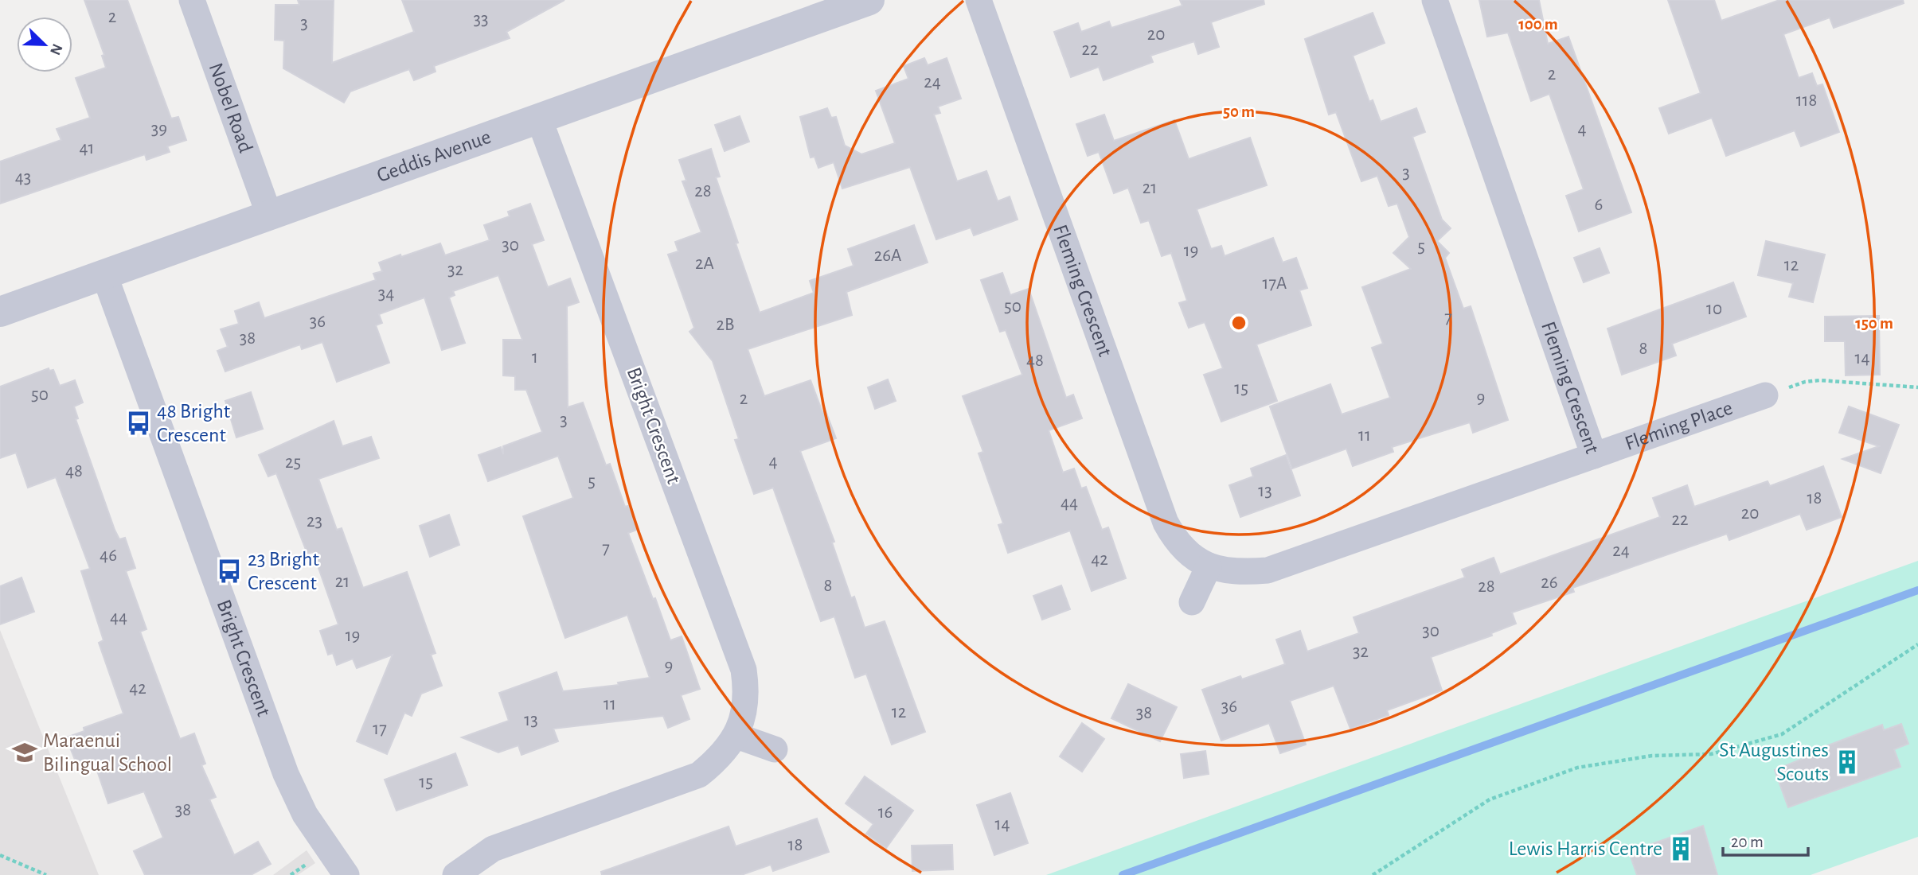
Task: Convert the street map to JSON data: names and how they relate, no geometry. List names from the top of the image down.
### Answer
{
  "streets": {
    "street": [
      "Nobel Road",
      "Geddis Avenue",
      "Fleming Crescent",
      "Bright Crescent",
      "Fleming Place"
    ]
  },
  "crossings": [
    ["Nobel Road", "Geddis Avenue"],
    ["Geddis Avenue", "Bright Crescent"],
    ["Fleming Crescent", "Fleming Place"]
  ],
  "places": {
    "bus stop": ["48 Bright Crescent", "23 Bright Crescent"],
    "school or university": ["Maraenui Bilingual School"],
    "building": ["St Augustines Scouts", "Lewis Harris Centre"]
  },
  "house_numbers": [
    "2",
    "33",
    "3",
    "20",
    "22",
    "2",
    "24",
    "118",
    "39",
    "4",
    "41",
    "3",
    "43",
    "21",
    "28",
    "6",
    "30",
    "5",
    "19",
    "26A",
    "2A",
    "12",
    "32",
    "17A",
    "34",
    "50",
    "10",
    "7",
    "36",
    "2B",
    "38",
    "8",
    "1",
    "14",
    "48",
    "15",
    "50",
    "9",
    "2",
    "3",
    "11",
    "4",
    "25",
    "48",
    "5",
    "13",
    "18",
    "44",
    "20",
    "22",
    "23",
    "7",
    "24",
    "46",
    "42",
    "21",
    "26",
    "8",
    "28",
    "44",
    "30",
    "19",
    "32",
    "9",
    "42",
    "11",
    "36",
    "12",
    "38",
    "13",
    "17",
    "15",
    "38",
    "16",
    "14",
    "18"
  ],
  "scale_bar": "20 m",
  "north": "bottom right",
  "rings": ["100 m", "50 m", "150 m"]
}
